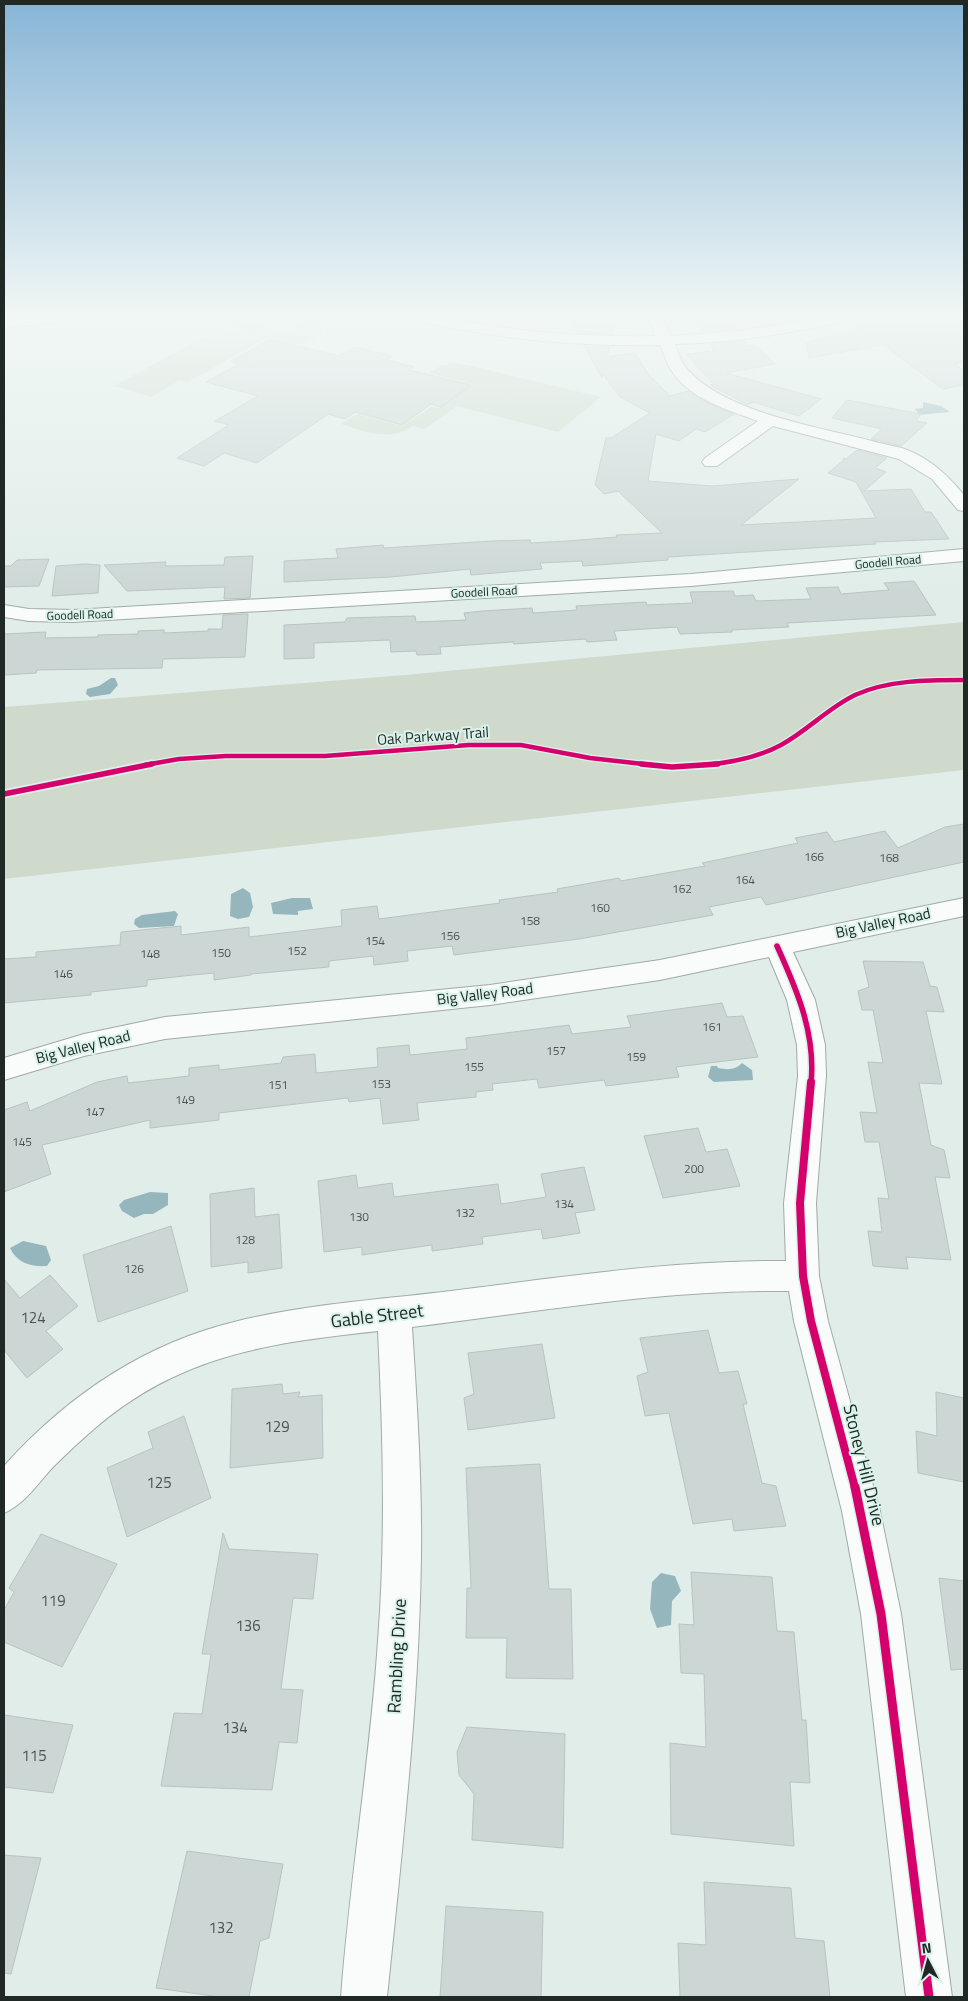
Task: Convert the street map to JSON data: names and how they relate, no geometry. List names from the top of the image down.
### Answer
{
  "streets": {
    "street": [
      "Goodell Road",
      "Big Valley Road",
      "Gable Street",
      "Stoney Hill Drive",
      "Rambling Drive"
    ],
    "cycle path": ["Oak Parkway Trail"]
  },
  "crossings": [
    ["Big Valley Road", "Stoney Hill Drive"],
    ["Gable Street", "Stoney Hill Drive"],
    ["Gable Street", "Rambling Drive"]
  ],
  "house_numbers": [
    "166",
    "168",
    "164",
    "162",
    "160",
    "158",
    "156",
    "154",
    "152",
    "150",
    "148",
    "146",
    "161",
    "157",
    "159",
    "155",
    "153",
    "151",
    "149",
    "147",
    "145",
    "200",
    "134",
    "132",
    "130",
    "128",
    "126",
    "124",
    "129",
    "125",
    "119",
    "136",
    "134",
    "115",
    "132"
  ],
  "north": "top"
}
